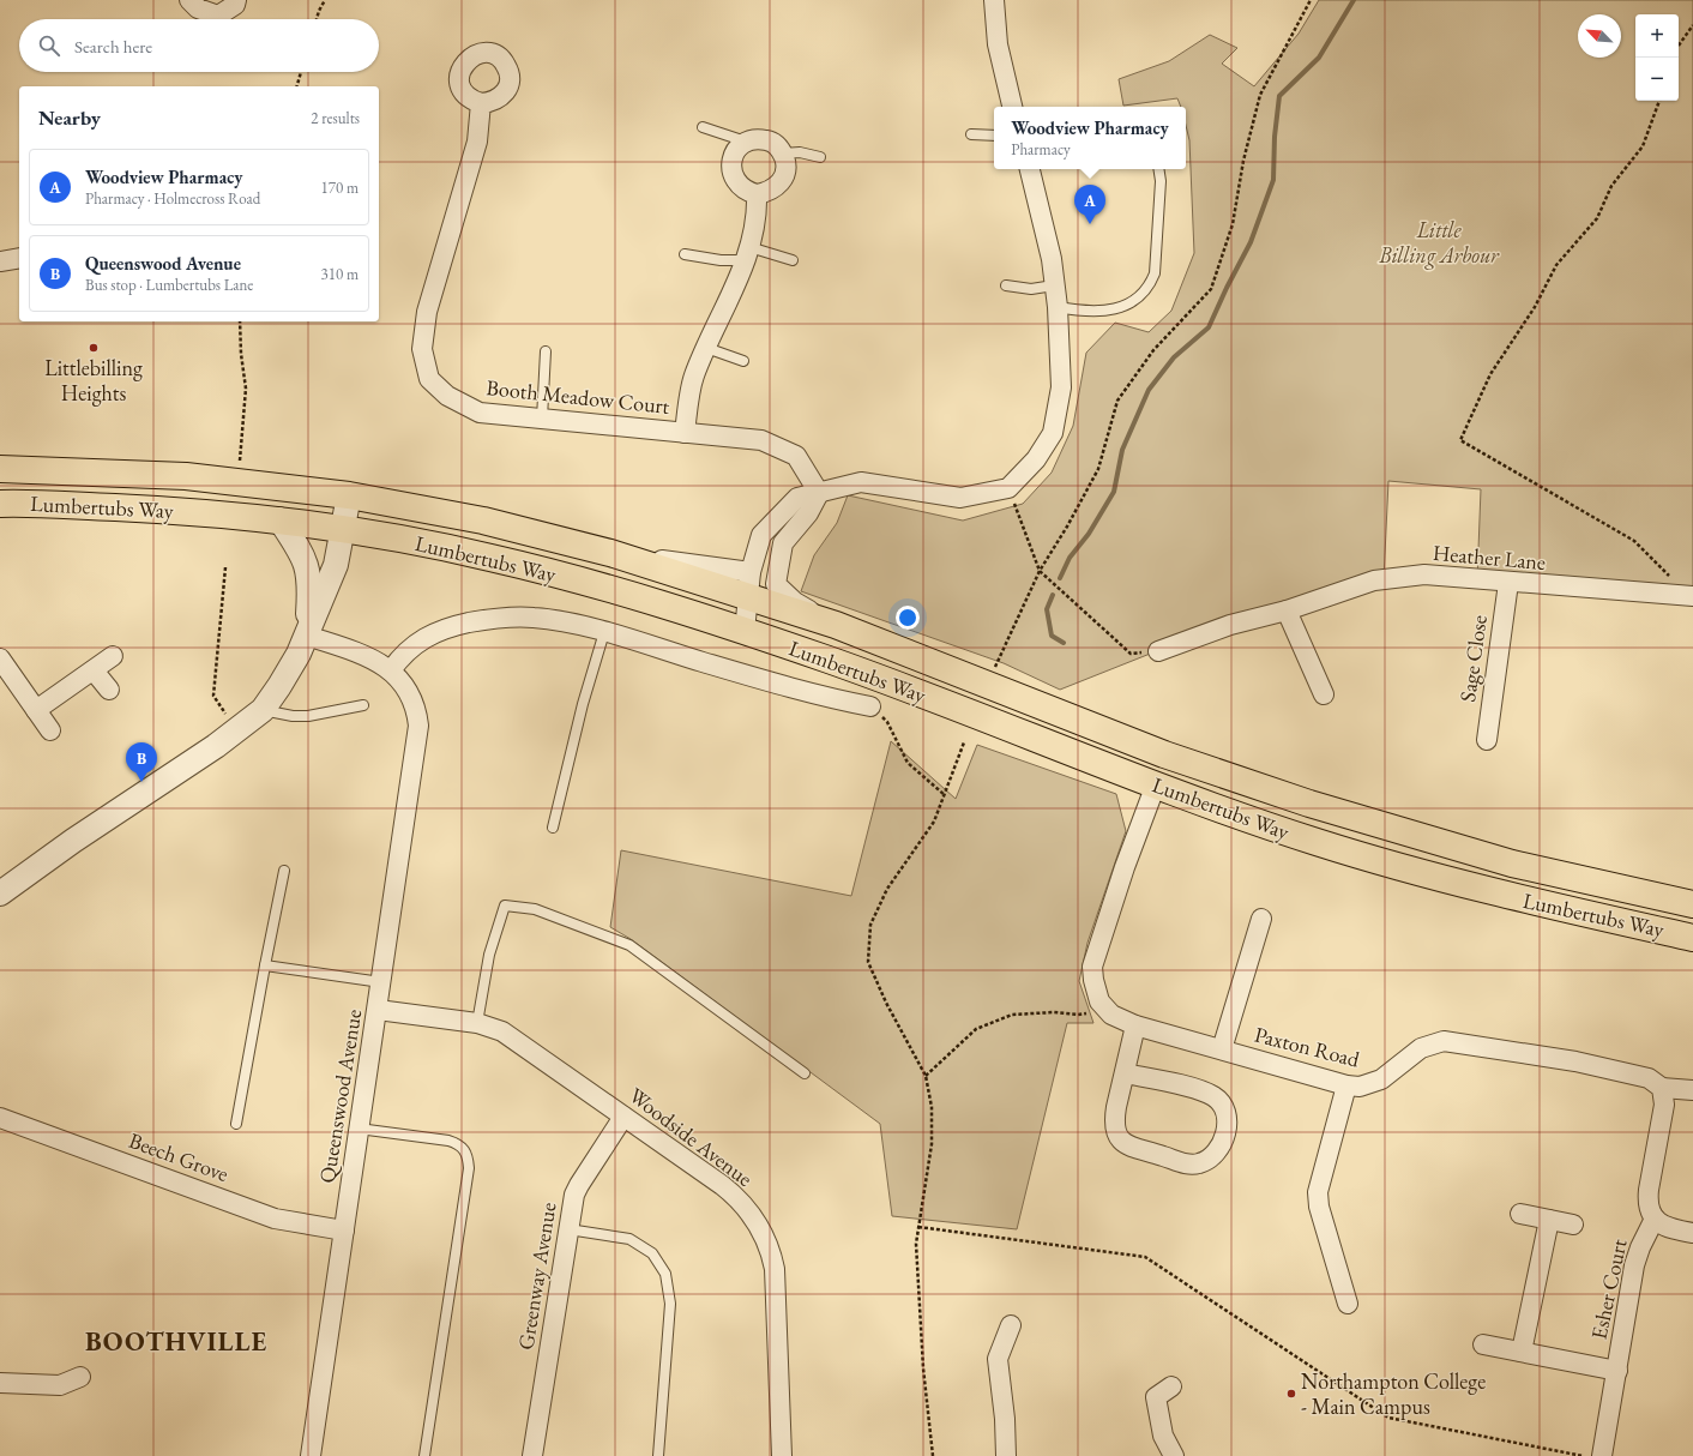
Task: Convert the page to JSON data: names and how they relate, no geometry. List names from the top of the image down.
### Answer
{
  "streets": {
    "highway": ["Lumbertubs Way"],
    "street": [
      "Booth Meadow Court",
      "Heather Lane",
      "Sage Close",
      "Paxton Road",
      "Queenswood Avenue",
      "Woodside Avenue",
      "Beech Grove",
      "Greenway Avenue",
      "Esher Court"
    ]
  },
  "crossings": [
    ["Lumbertubs Way", "Queenswood Avenue"],
    ["Heather Lane", "Sage Close"],
    ["Queenswood Avenue", "Woodside Avenue"],
    ["Queenswood Avenue", "Beech Grove"],
    ["Woodside Avenue", "Greenway Avenue"]
  ],
  "districts": ["BOOTHVILLE"],
  "parks": ["Little Billing Arbour"],
  "places": ["Littlebilling Heights", "Northampton College - Main Campus"],
  "north": "top left",
  "page": {
    "map_buttons": ["+", "−"],
    "search": "Search here",
    "heading": ["Nearby", "2 results"],
    "popup": ["Woodview Pharmacy", "Pharmacy"],
    "list": [
      {
        "mark": "A",
        "name": "Woodview Pharmacy",
        "note": "Pharmacy · Holmecross Road",
        "value": "170 m"
      },
      {
        "mark": "B",
        "name": "Queenswood Avenue",
        "note": "Bus stop · Lumbertubs Lane",
        "value": "310 m"
      }
    ],
    "pins": ["A", "B"]
  }
}
